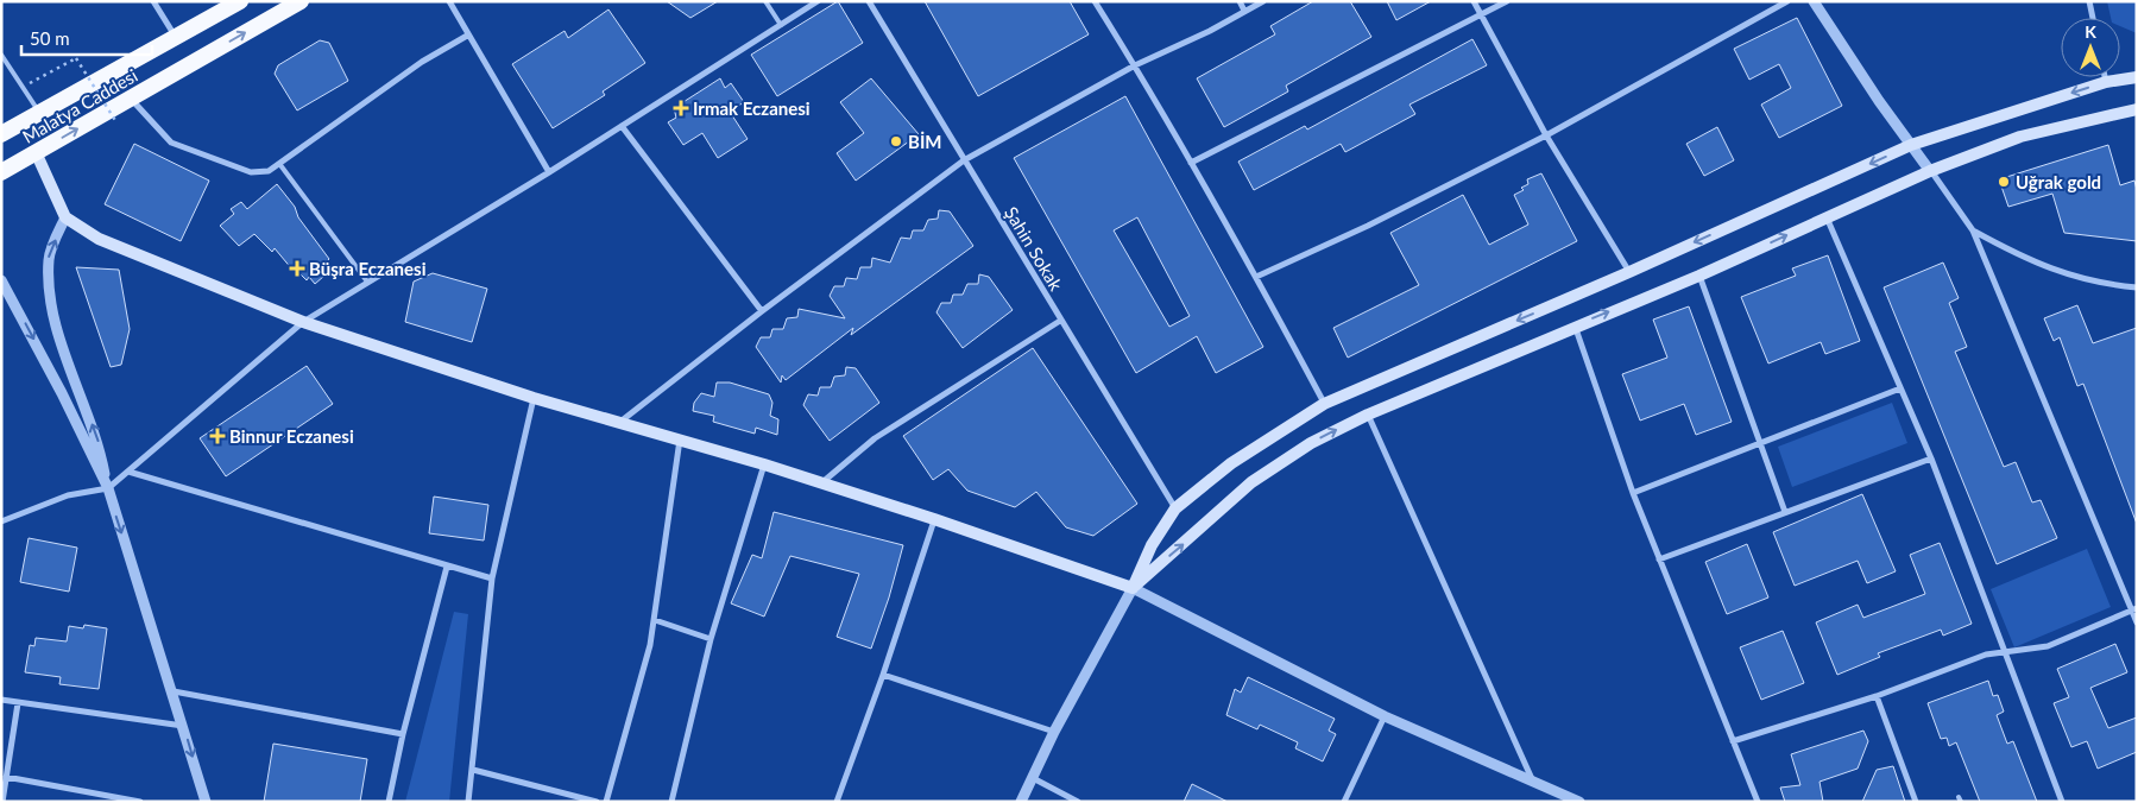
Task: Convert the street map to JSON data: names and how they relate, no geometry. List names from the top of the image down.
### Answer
{
  "streets": {
    "highway": ["Malatya Caddesi"],
    "street": ["Şahin Sokak"]
  },
  "places": {
    "health": ["Irmak Eczanesi", "Büşra Eczanesi", "Binnur Eczanesi"],
    "other": ["BİM", "Uğrak gold"]
  },
  "scale_bar": "50 m",
  "north": "top"
}
